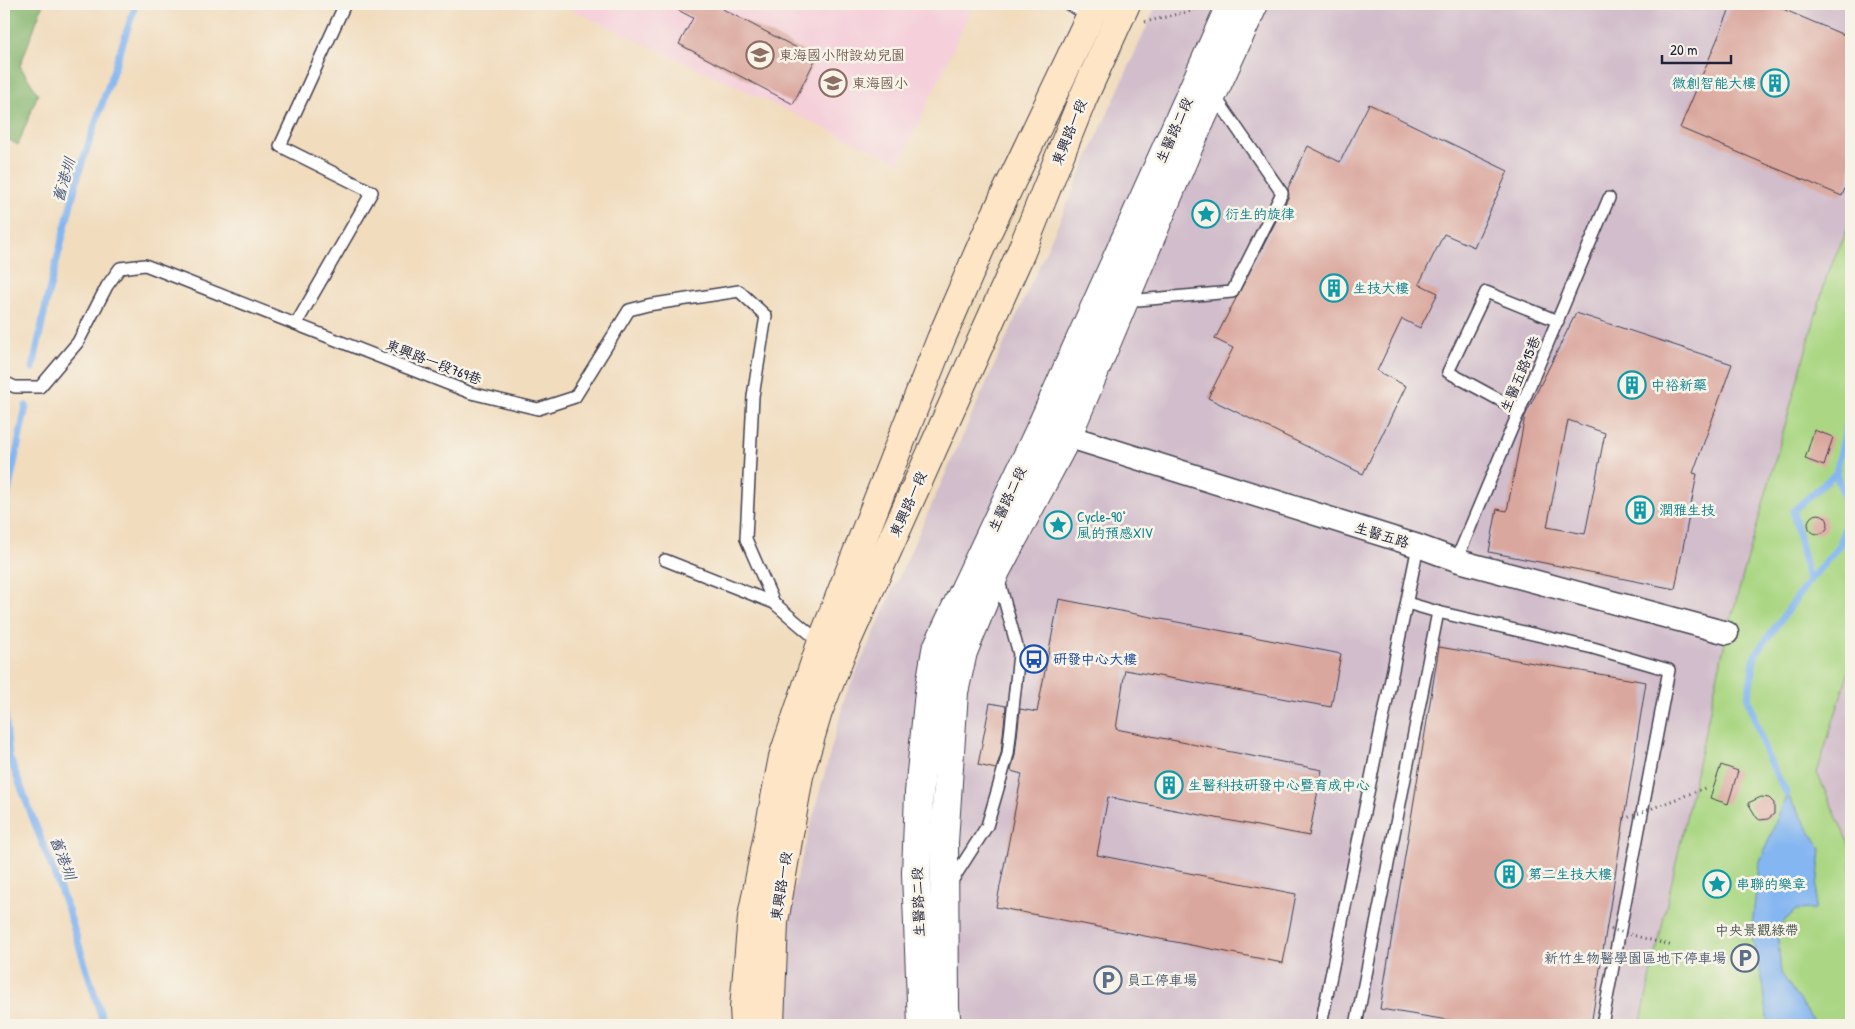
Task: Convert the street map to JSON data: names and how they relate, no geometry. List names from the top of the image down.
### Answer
{
  "streets": {
    "main road": ["東興路一段"],
    "street": ["生醫路二段", "生醫五路"],
    "lane": ["東興路一段769巷", "生醫五路15巷"]
  },
  "crossings": [
    ["生醫路二段", "生醫五路"],
    ["東興路一段", "東興路一段769巷"],
    ["生醫五路15巷", "生醫五路"]
  ],
  "water": ["舊港圳"],
  "parks": ["中央景觀綠帶"],
  "places": {
    "school or university": ["東海國小附設幼兒園", "東海國小"],
    "building": [
      "微創智能大樓",
      "生技大樓",
      "中裕新藥",
      "潤雅生技",
      "生醫科技研發中心暨育成中心",
      "第二生技大樓"
    ],
    "place": ["衍生的旋律", "Cycle-90° 風的預感XIV", "串聯的樂章"],
    "bus stop": ["研發中心大樓"],
    "parking": ["新竹生物醫學園區地下停車場", "員工停車場"]
  },
  "scale_bar": "20 m"
}
